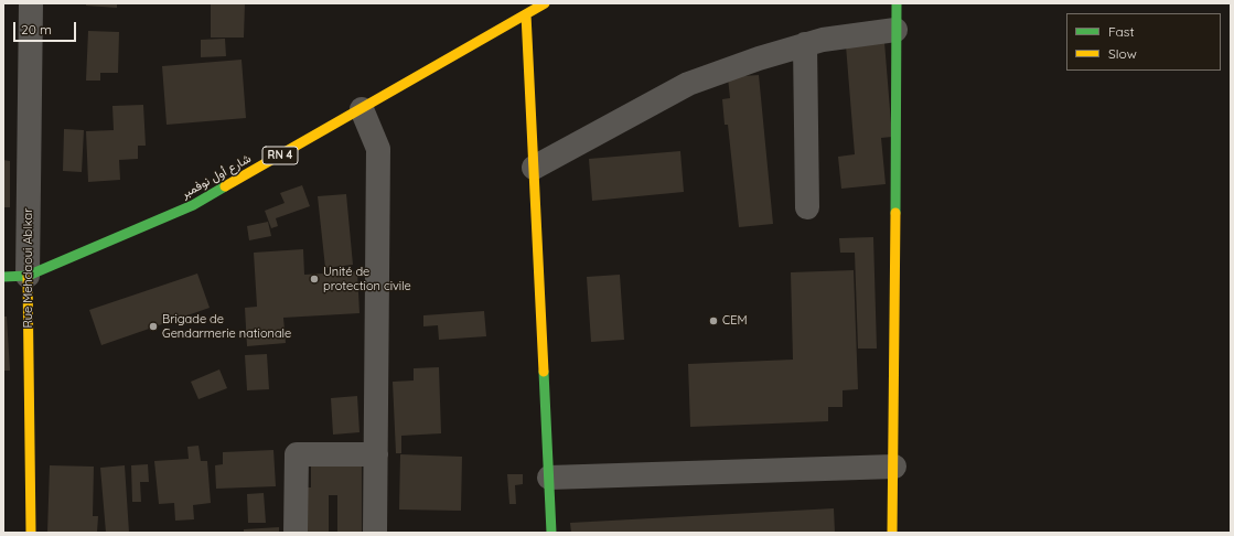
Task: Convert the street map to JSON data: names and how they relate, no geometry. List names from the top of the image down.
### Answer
{
  "streets": {
    "street": ["RN 4", "شارع أول نوفمبر", "Rue Mehdaoui Ablkar"]
  },
  "crossings": [
    ["شارع أول نوفمبر", "Rue Mehdaoui Ablkar"]
  ],
  "places": ["Unité de protection civile", "CEM", "Brigade de Gendarmerie nationale"],
  "legend": ["Fast", "Slow"],
  "scale_bar": "20 m"
}
